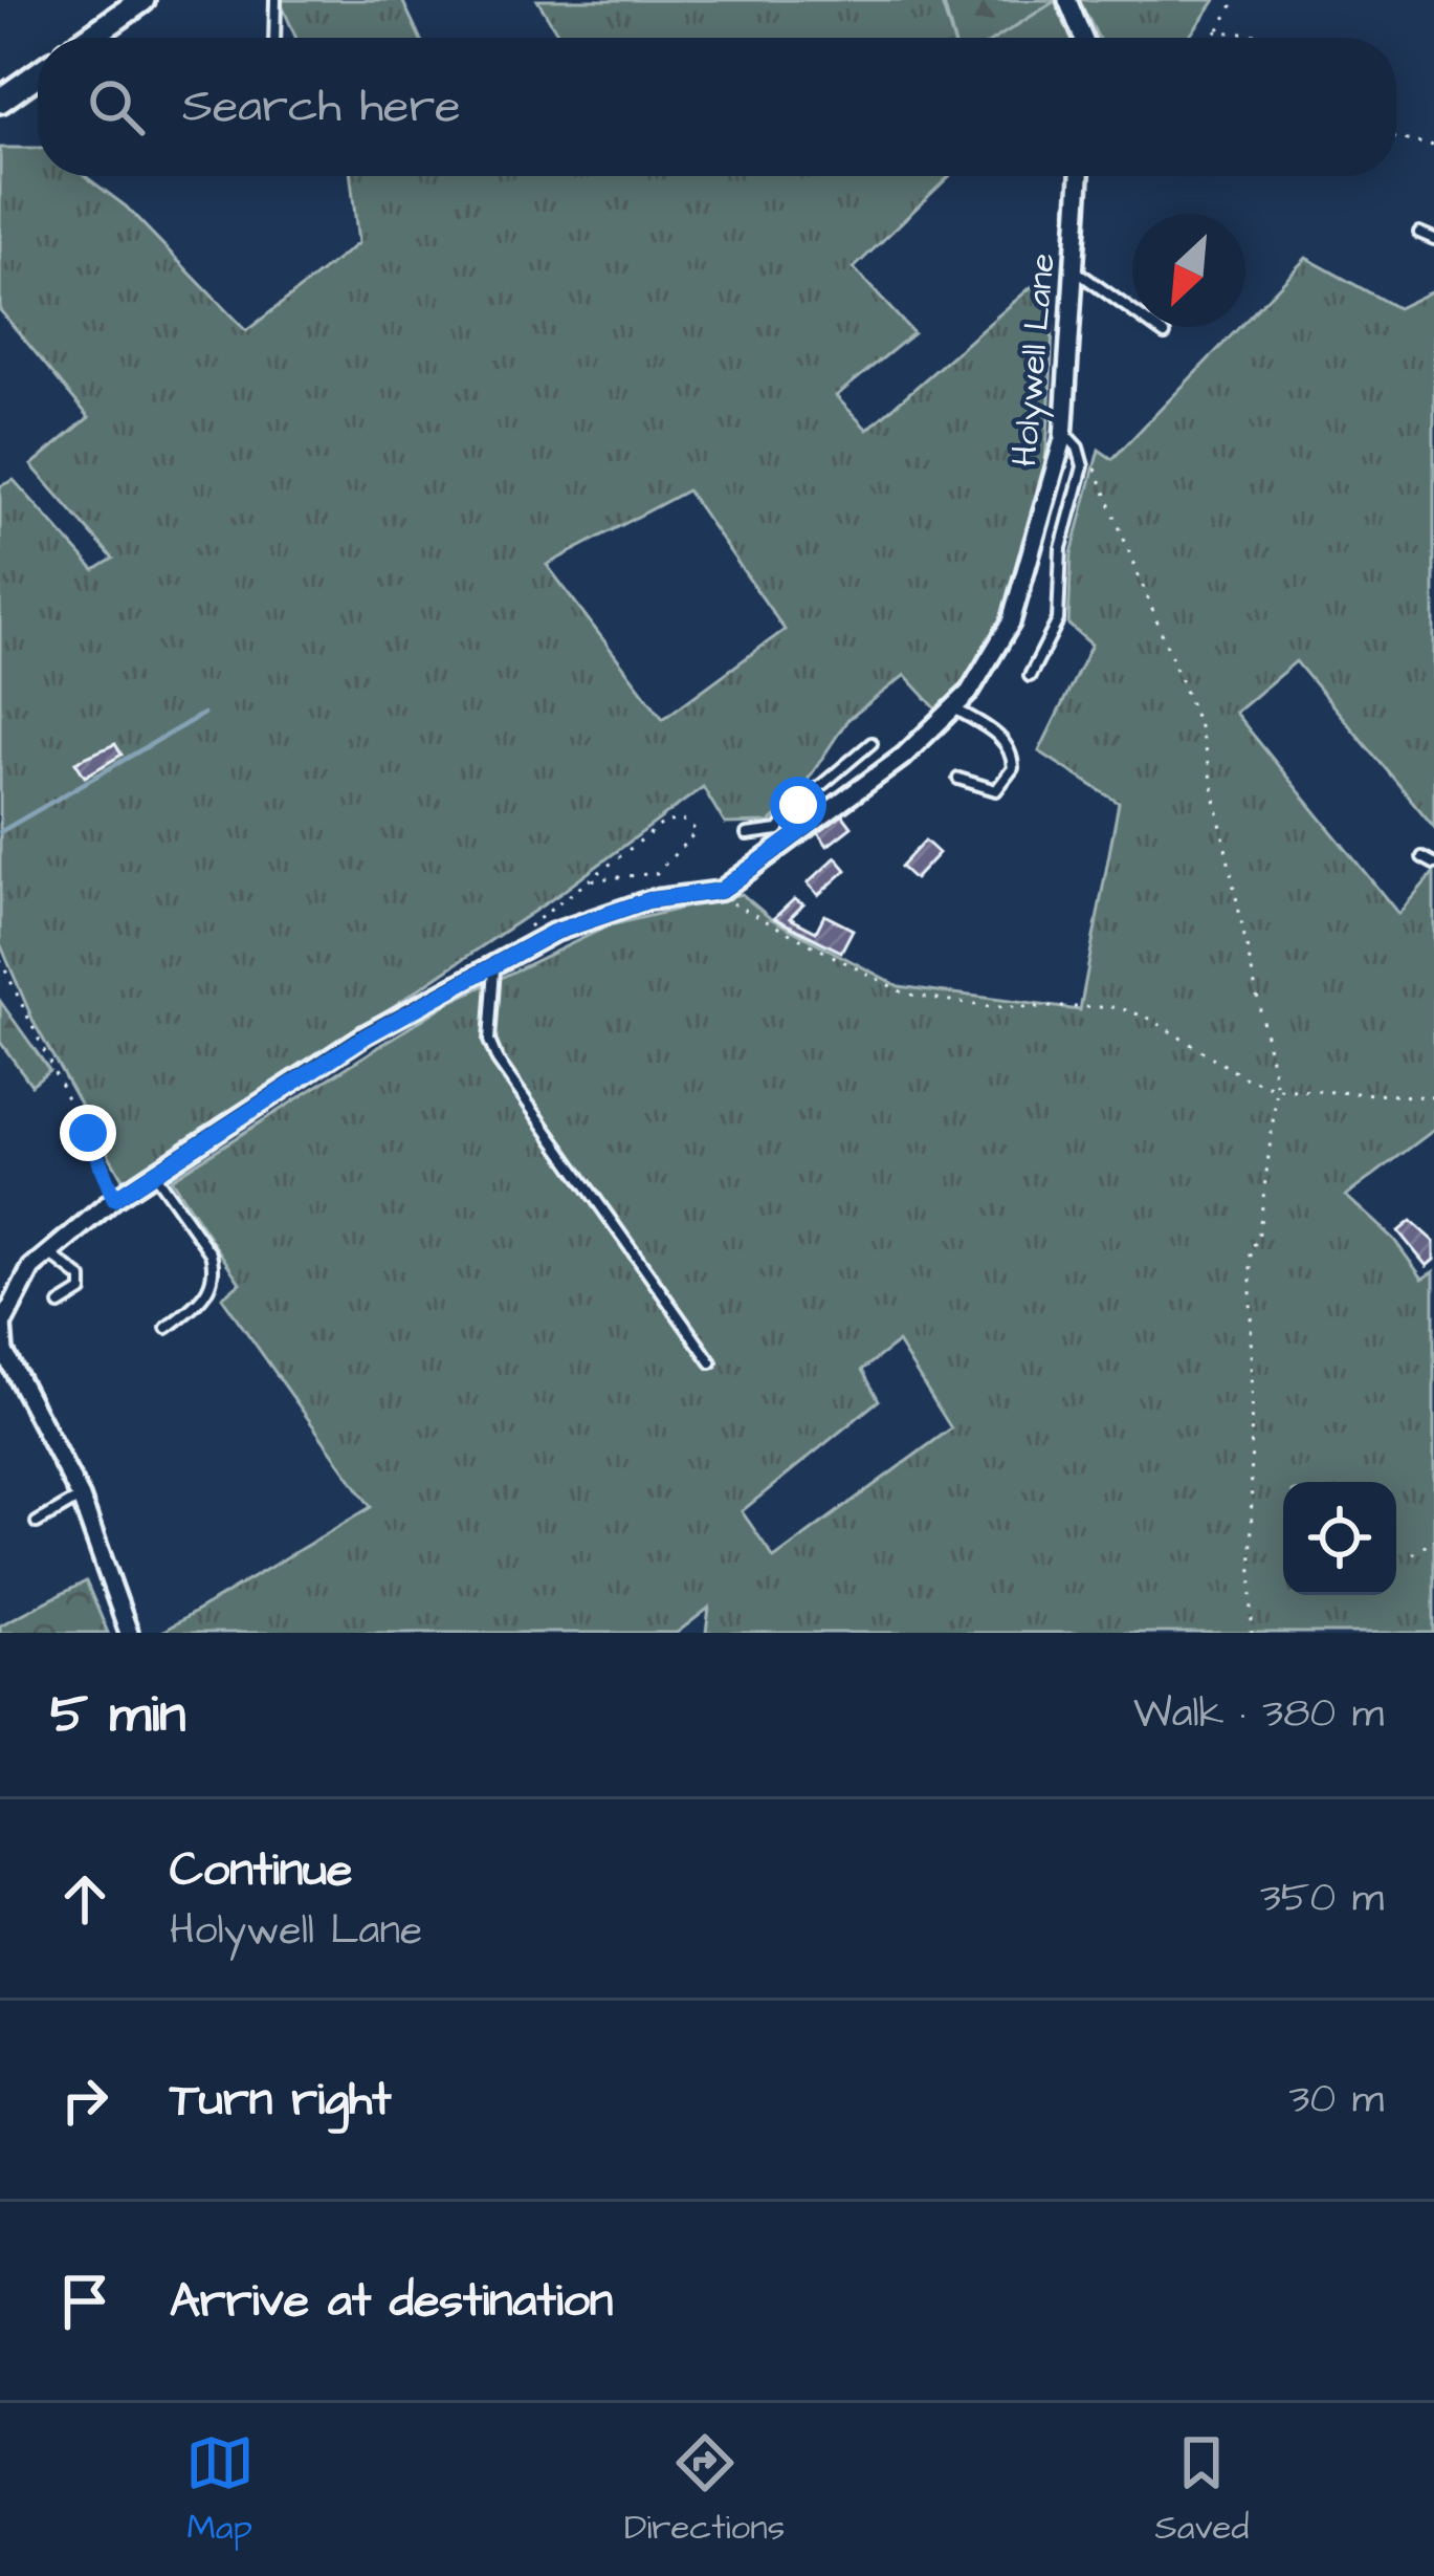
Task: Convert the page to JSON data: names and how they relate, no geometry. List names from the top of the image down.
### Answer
{
  "streets": {
    "street": ["Holywell Lane"]
  },
  "north": "bottom left",
  "page": {
    "search": "Search here",
    "heading": ["5 min", "Walk · 380 m"],
    "list": [
      ["Continue", "Holywell Lane", "350 m"],
      ["Turn right", "30 m"],
      "Arrive at destination"
    ],
    "nav": ["Map", "Directions", "Saved"]
  }
}
